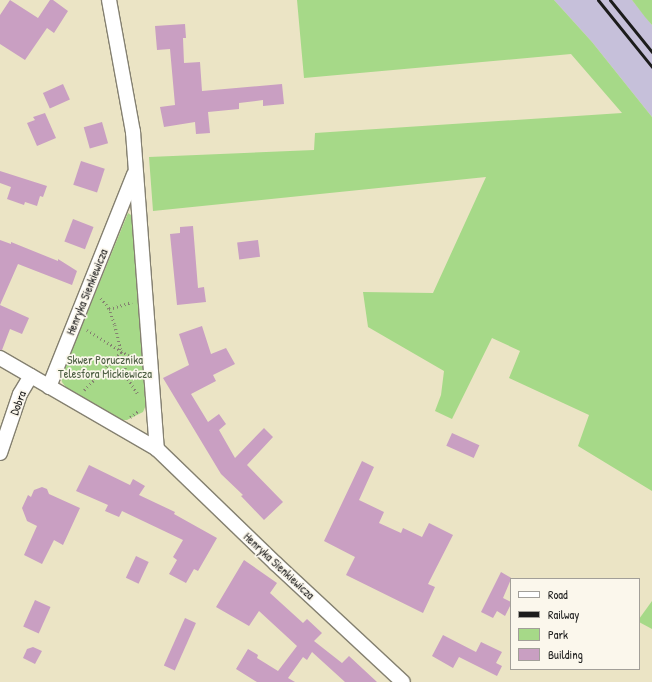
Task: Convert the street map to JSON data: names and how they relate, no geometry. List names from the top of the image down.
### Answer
{
  "streets": {
    "street": ["Henryka Sienkiewicza", "Dobra"]
  },
  "parks": ["Skwer Porucznika Telesfora Mickiewicza"],
  "legend": [
    "Road",
    "Railway",
    "Park",
    "Building"
  ]
}
